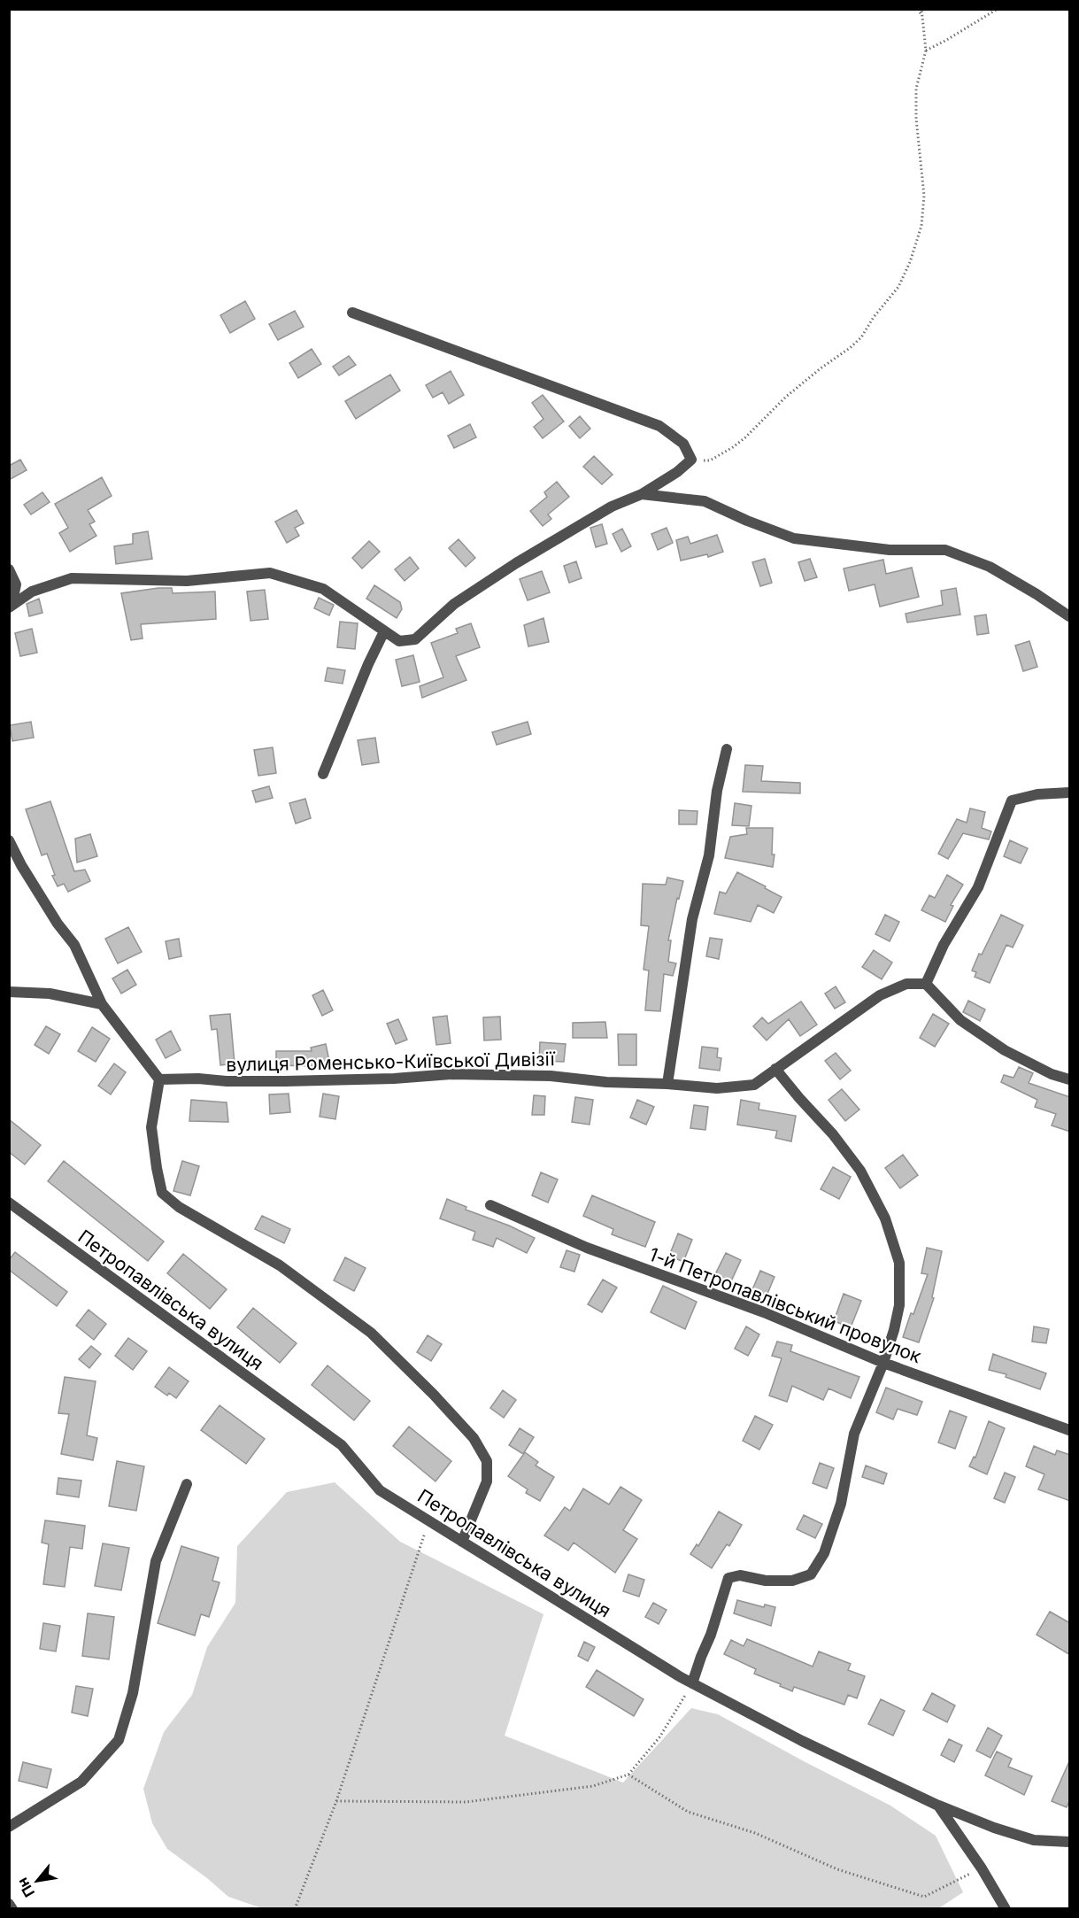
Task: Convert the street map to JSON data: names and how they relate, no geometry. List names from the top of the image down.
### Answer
{
  "streets": {
    "street": ["вулиця Роменсько-Київської Дивізії", "Петропавлівська вулиця", "1-й Петропавлівський провулок"]
  },
  "north": "bottom left"
}
